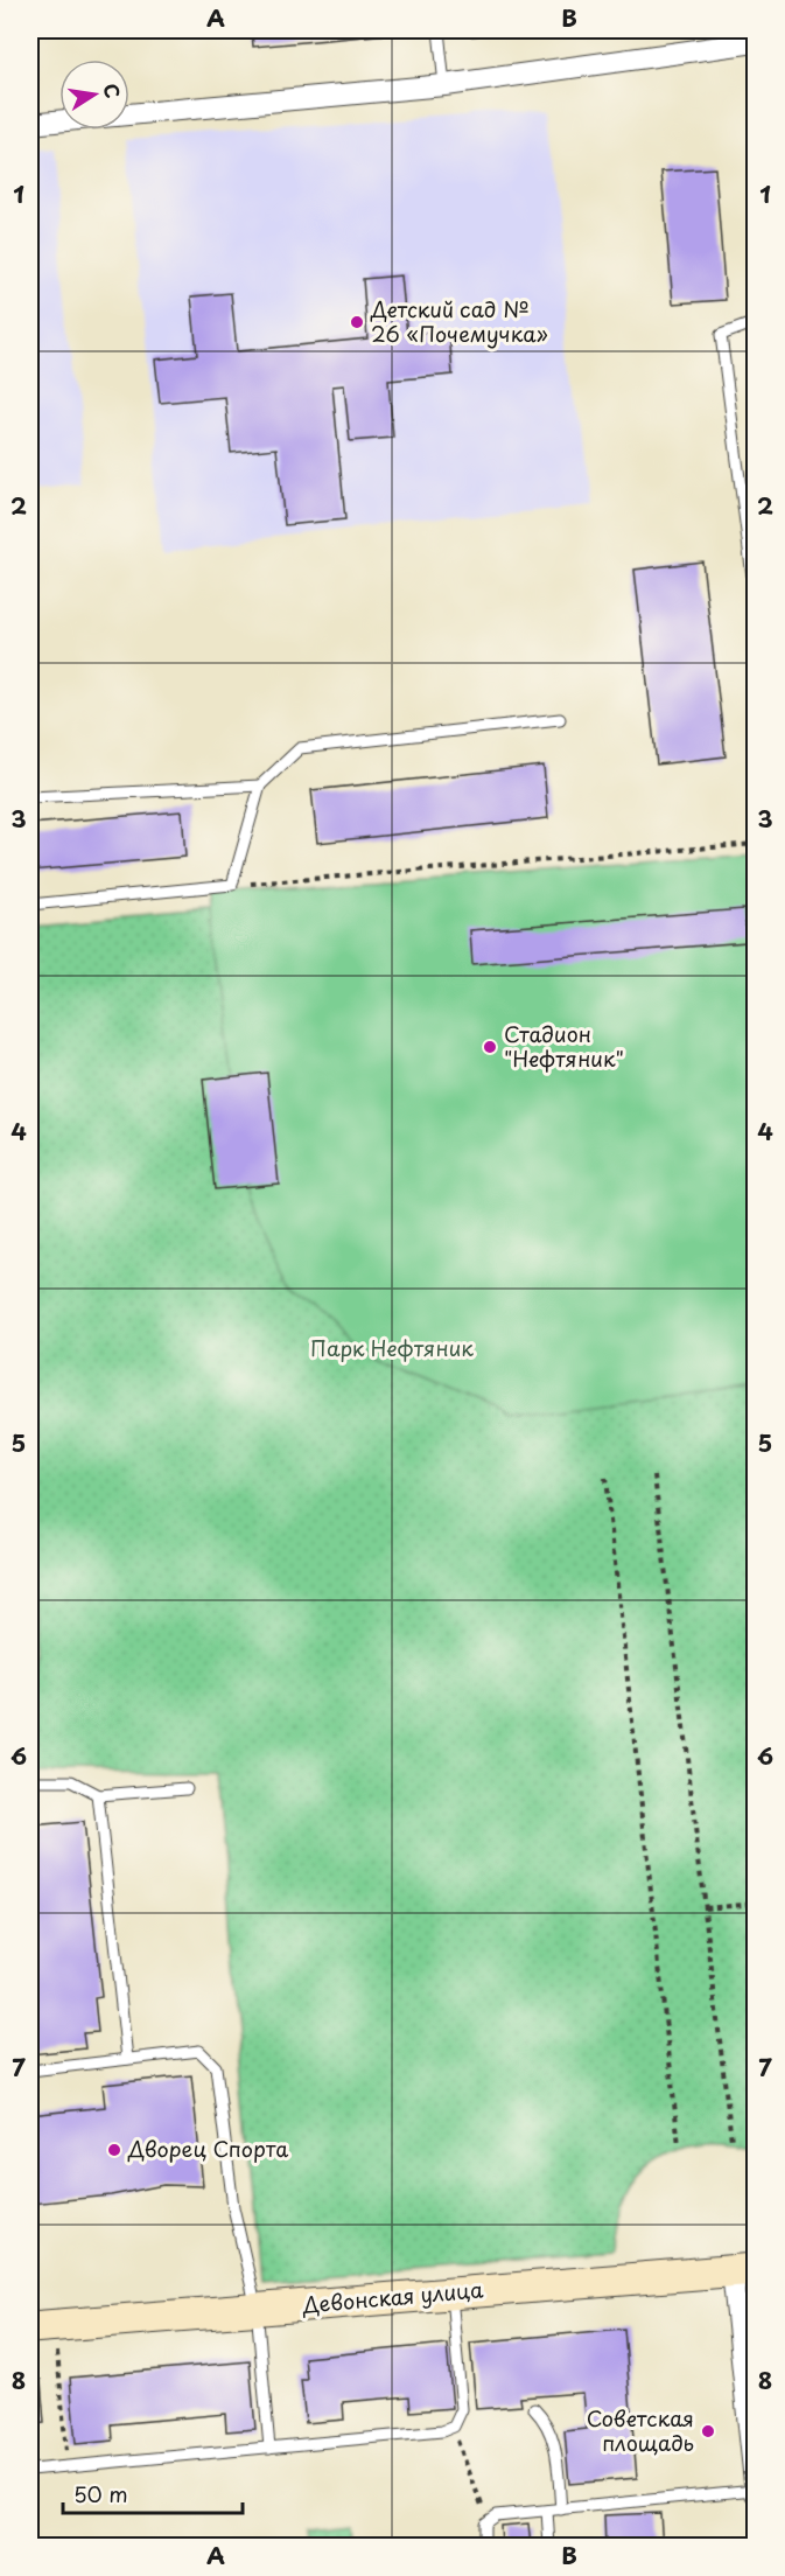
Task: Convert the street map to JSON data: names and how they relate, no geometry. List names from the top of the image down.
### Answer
{
  "streets": {
    "main road": ["Девонская улица"]
  },
  "parks": ["Парк Нефтяник"],
  "places": [
    "Детский сад № 26 «Почемучка»",
    "Стадион \"Нефтяник\"",
    "Дворец Спорта",
    "Советская площадь"
  ],
  "scale_bar": "50 m",
  "north": "right",
  "grid": {
    "columns": ["A", "B"],
    "rows": [
      "1",
      "2",
      "3",
      "4",
      "5",
      "6",
      "7",
      "8"
    ]
  }
}
